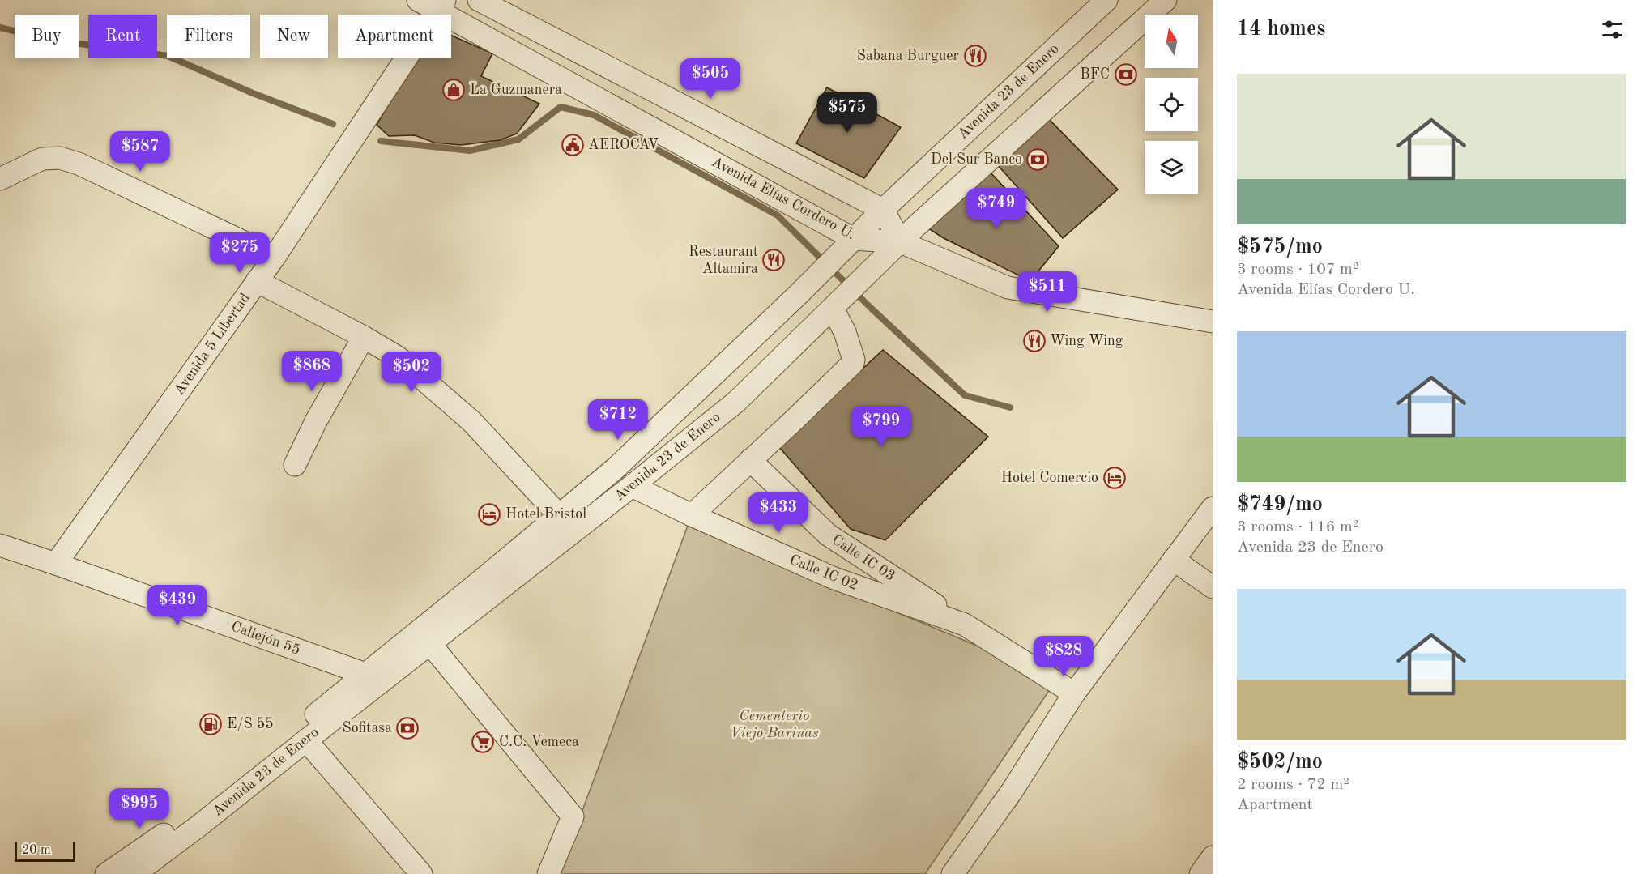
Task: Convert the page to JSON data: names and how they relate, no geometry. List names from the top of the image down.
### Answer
{
  "streets": {
    "street": [
      "Avenida 23 de Enero",
      "Avenida Elías Cordero U.",
      "Avenida 5 Libertad",
      "Calle IC 03",
      "Calle IC 02",
      "Callejón 55"
    ]
  },
  "crossings": [
    ["Avenida 23 de Enero", "Avenida Elías Cordero U."],
    ["Avenida 23 de Enero", "Calle IC 02"],
    ["Avenida 23 de Enero", "Callejón 55"],
    ["Avenida Elías Cordero U.", "Avenida 5 Libertad"],
    ["Avenida 5 Libertad", "Callejón 55"],
    ["Calle IC 03", "Calle IC 02"]
  ],
  "parks": ["Cementerio Viejo Barinas"],
  "places": {
    "restaurant": ["Sabana Burguer", "Restaurant Altamira", "Wing Wing"],
    "bank": ["BFC", "Del Sur Banco", "Sofitasa"],
    "shop": ["La Guzmanera"],
    "public building": ["AEROCAV"],
    "hotel": ["Hotel Comercio", "Hotel Bristol"],
    "fuel station": ["E/S 55"],
    "supermarket": ["C.C. Vemeca"]
  },
  "scale_bar": "20 m",
  "north": "top",
  "page": {
    "heading": "14 homes",
    "chip": [
      "Buy",
      "Rent",
      "Filters",
      "New",
      "Apartment"
    ],
    "price": [
      "$505",
      "$575",
      "$587",
      "$749",
      "$275",
      "$511",
      "$868",
      "$502",
      "$712",
      "$799",
      "$433",
      "$439",
      "$828",
      "$995"
    ],
    "list": [
      {
        "name": "$575/mo",
        "note": "3 rooms · 107 m² · Avenida Elías Cordero U."
      },
      {
        "name": "$749/mo",
        "note": "3 rooms · 116 m² · Avenida 23 de Enero"
      },
      {
        "name": "$502/mo",
        "note": "2 rooms · 72 m² · Apartment"
      }
    ],
    "scale": "20 m"
  }
}
